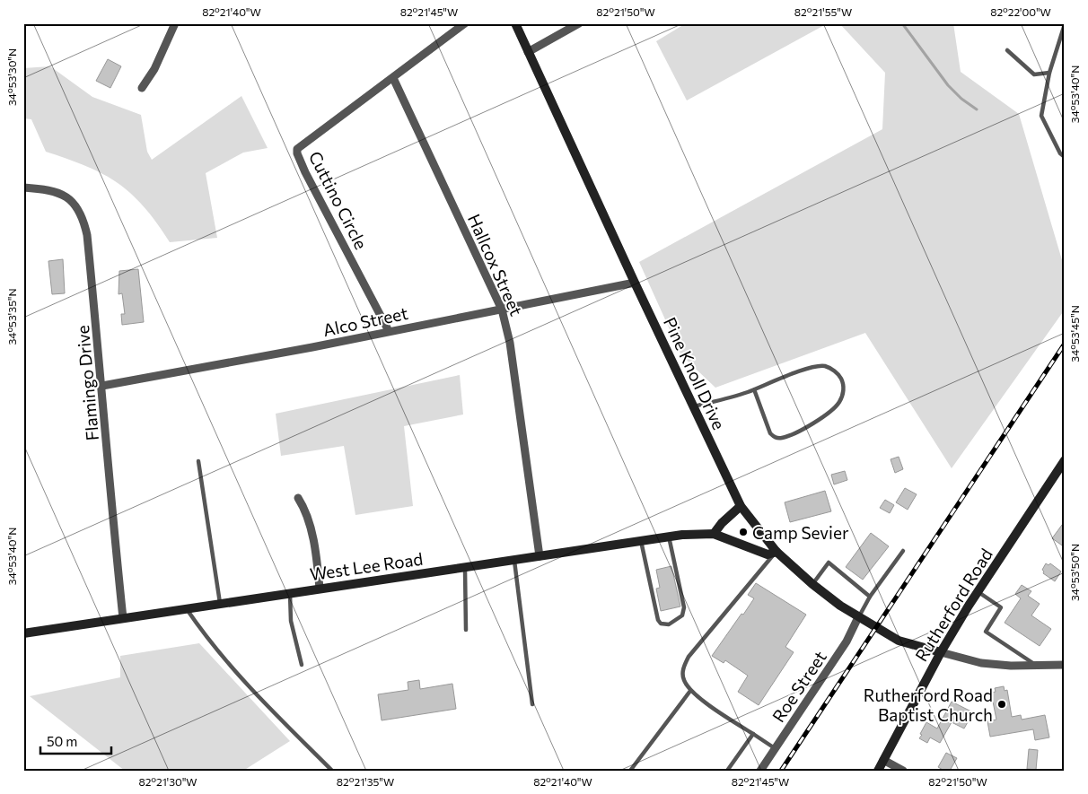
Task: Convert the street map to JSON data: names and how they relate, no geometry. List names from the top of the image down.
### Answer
{
  "streets": {
    "street": [
      "Cuttino Circle",
      "Hallcox Street",
      "Alco Street",
      "Pine Knoll Drive",
      "Flamingo Drive",
      "West Lee Road",
      "Rutherford Road",
      "Roe Street"
    ]
  },
  "crossings": [
    ["Cuttino Circle", "Hallcox Street"],
    ["Cuttino Circle", "Alco Street"],
    ["Hallcox Street", "Alco Street"],
    ["Hallcox Street", "West Lee Road"],
    ["Alco Street", "Pine Knoll Drive"],
    ["Alco Street", "Flamingo Drive"],
    ["Pine Knoll Drive", "West Lee Road"],
    ["Pine Knoll Drive", "Rutherford Road"],
    ["Pine Knoll Drive", "Roe Street"],
    ["Flamingo Drive", "West Lee Road"]
  ],
  "places": ["Camp Sevier", "Rutherford Road Baptist Church"],
  "scale_bar": "50 m",
  "coordinates": [
    "82°21'40\"W",
    "82°21'45\"W",
    "82°21'50\"W",
    "82°21'55\"W",
    "82°22'00\"W",
    "34°53'30\"N",
    "34°53'40\"N",
    "34°53'35\"N",
    "34°53'45\"N",
    "34°53'50\"N",
    "82°21'30\"W",
    "82°21'35\"W"
  ]
}
